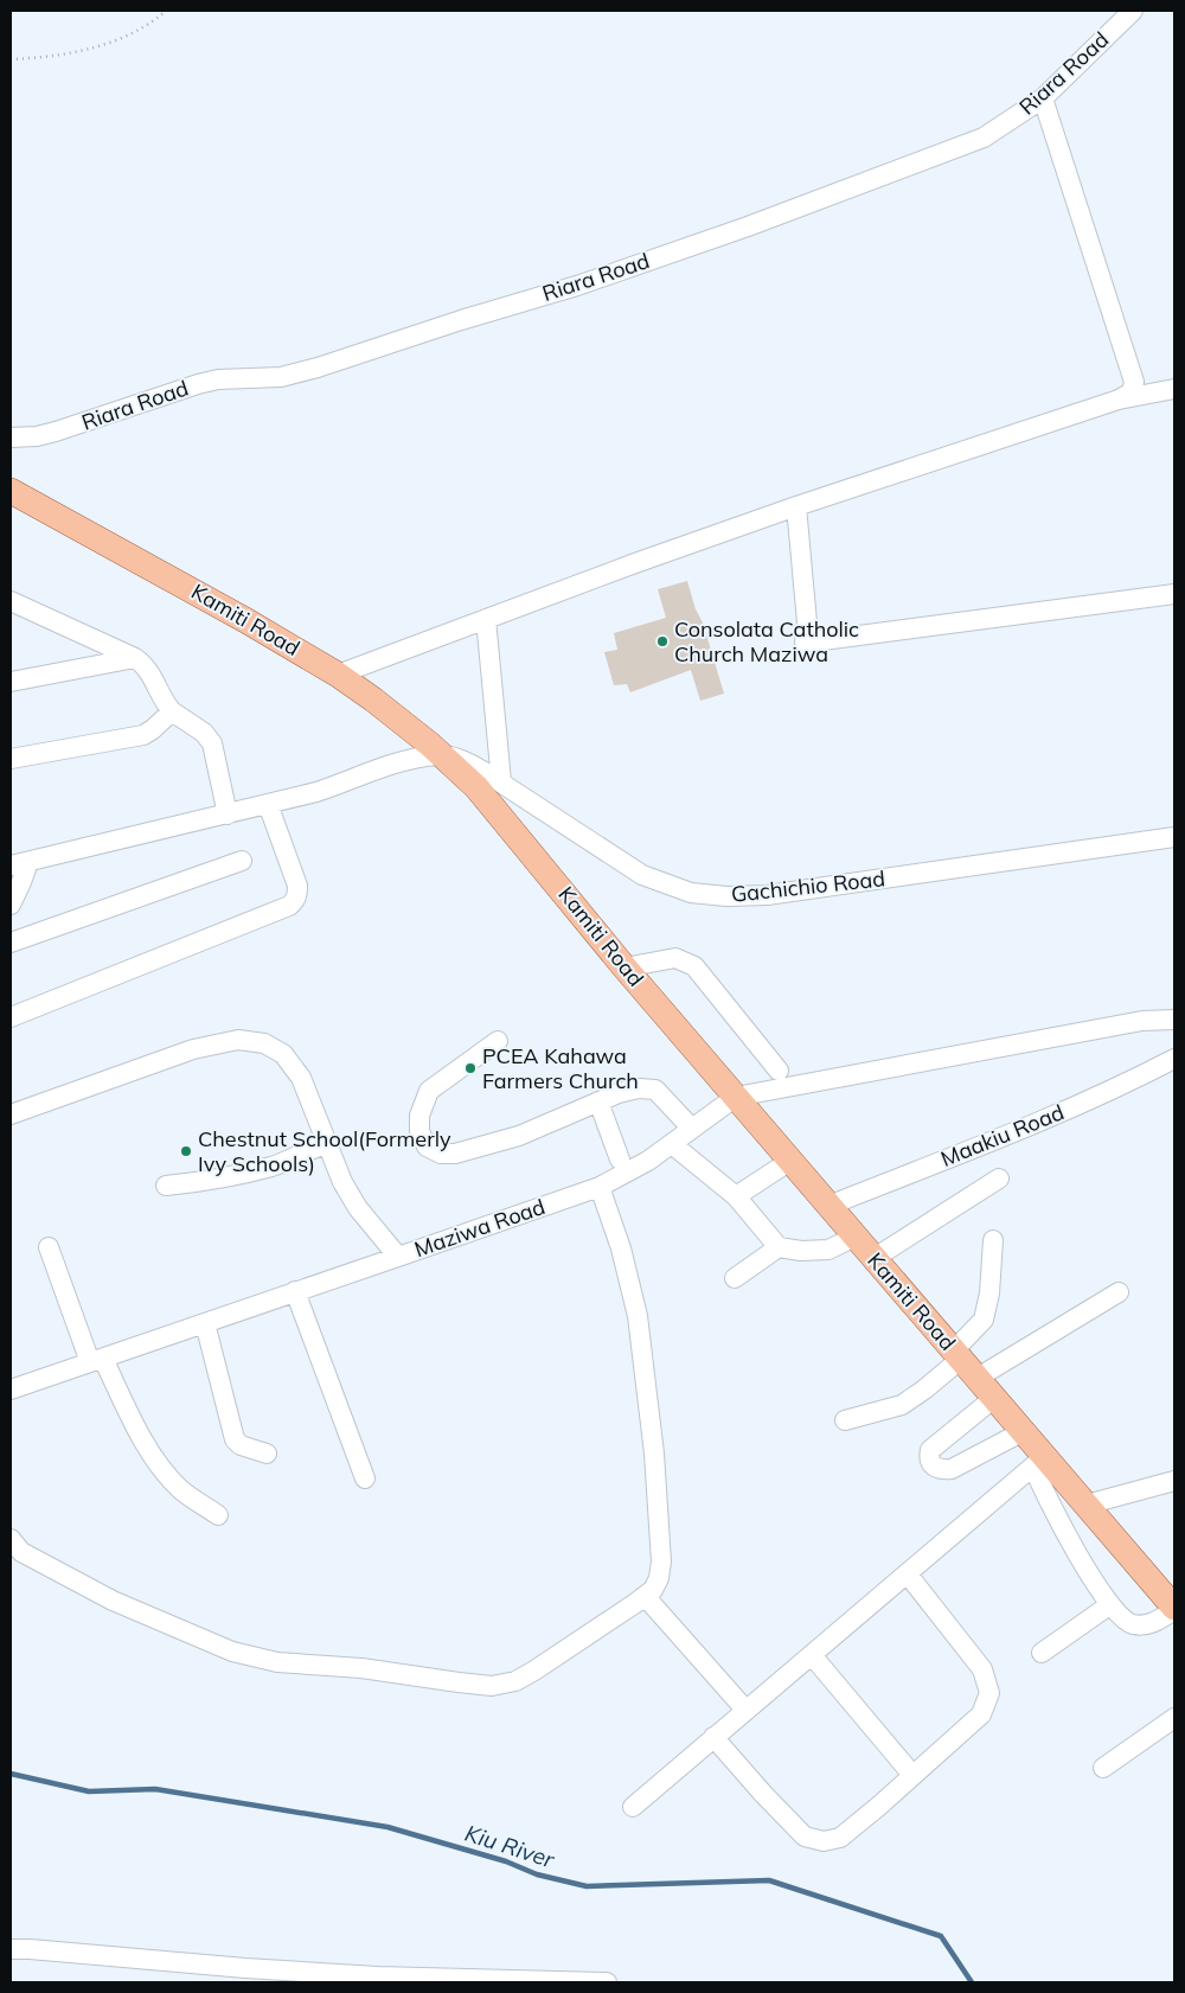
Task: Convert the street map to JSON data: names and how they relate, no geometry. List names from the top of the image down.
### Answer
{
  "streets": {
    "main road": ["Kamiti Road"],
    "street": [
      "Riara Road",
      "Gachichio Road",
      "Maakiu Road",
      "Maziwa Road"
    ]
  },
  "crossings": [
    ["Kamiti Road", "Gachichio Road"],
    ["Kamiti Road", "Maakiu Road"],
    ["Kamiti Road", "Maziwa Road"]
  ],
  "water": ["Kiu River"],
  "places": ["Consolata Catholic Church Maziwa", "PCEA Kahawa Farmers Church", "Chestnut School(Formerly Ivy Schools)"]
}
